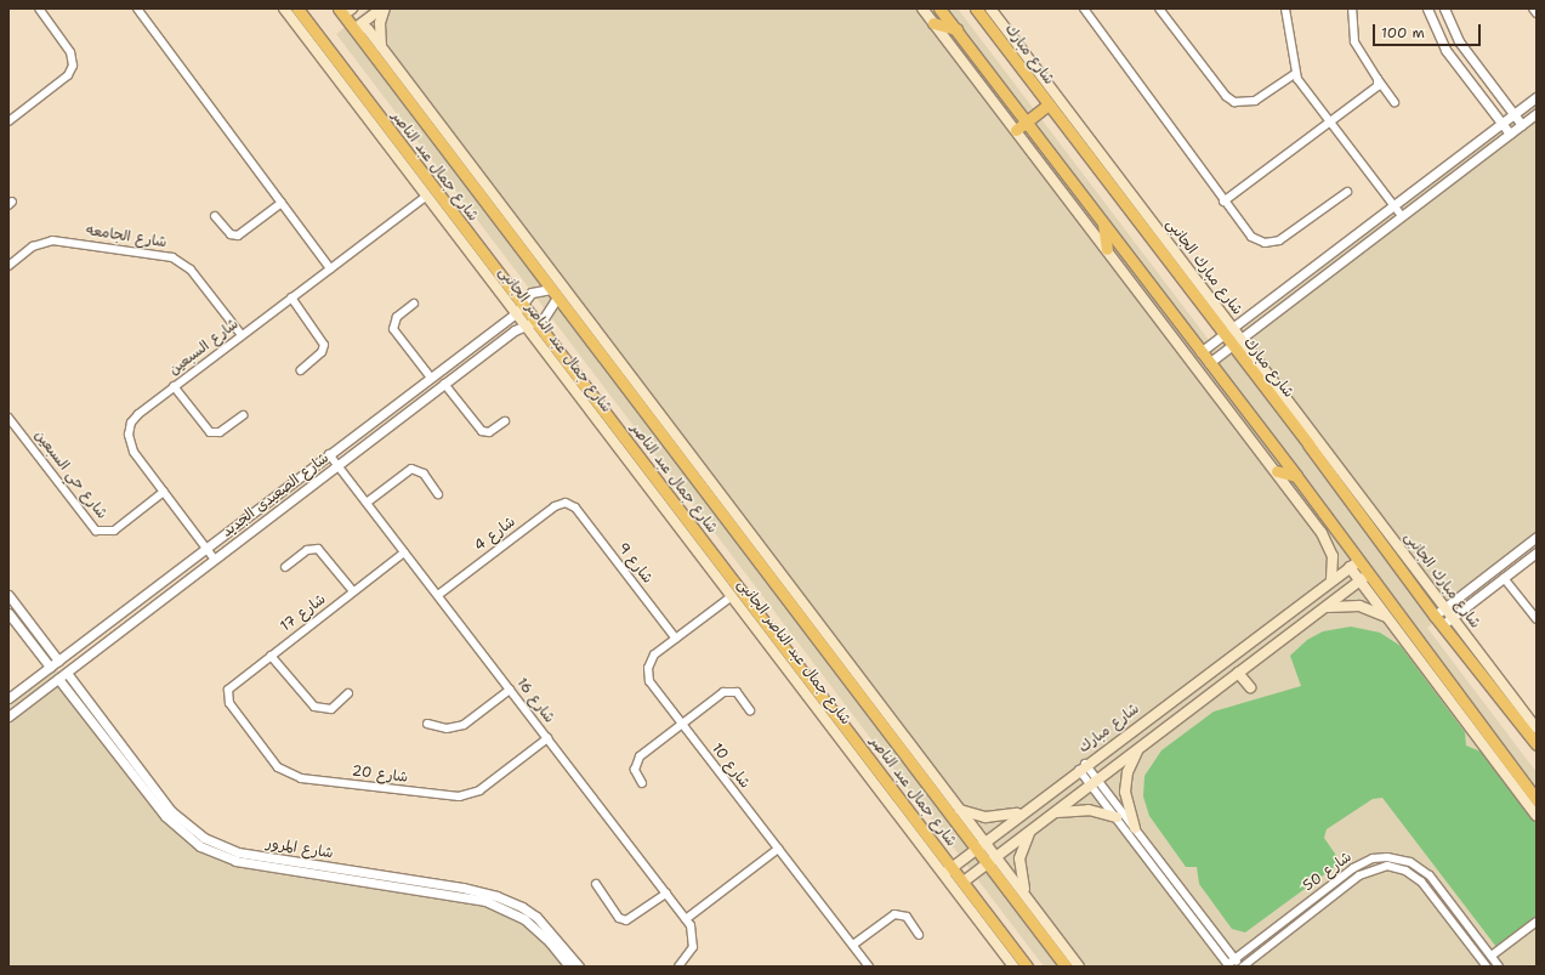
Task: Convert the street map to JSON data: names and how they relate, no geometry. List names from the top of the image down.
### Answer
{
  "streets": {
    "main road": [
      "شارع مبارك",
      "شارع جمال عبد الناصر",
      "شارع مبارك الجانبى",
      "شارع جمال عبد الناصر الجانبى"
    ],
    "street": [
      "شارع الجامعه",
      "شارع السبعين",
      "شارع حي السبعين",
      "شارع الصعيدى الجديد",
      "شارع 4",
      "شارع 9",
      "شارع 17",
      "شارع 16",
      "شارع 10",
      "شارع 20",
      "شارع المرور",
      "شارع 50"
    ]
  },
  "crossings": [
    ["شارع مبارك", "شارع جمال عبد الناصر"],
    ["شارع مبارك", "شارع مبارك الجانبى"],
    ["شارع مبارك", "شارع جمال عبد الناصر الجانبى"],
    ["شارع جمال عبد الناصر", "شارع جمال عبد الناصر الجانبى"],
    ["شارع جمال عبد الناصر", "شارع الصعيدى الجديد"],
    ["شارع الجامعه", "شارع السبعين"],
    ["شارع جمال عبد الناصر الجانبى", "شارع الصعيدى الجديد"],
    ["شارع جمال عبد الناصر الجانبى", "شارع 10"],
    ["شارع السبعين", "شارع حي السبعين"],
    ["شارع السبعين", "شارع الصعيدى الجديد"],
    ["شارع الصعيدى الجديد", "شارع 16"],
    ["شارع الصعيدى الجديد", "شارع المرور"],
    ["شارع 4", "شارع 9"],
    ["شارع 4", "شارع 16"],
    ["شارع 9", "شارع 10"],
    ["شارع 17", "شارع 16"],
    ["شارع 17", "شارع 20"],
    ["شارع 16", "شارع 20"]
  ],
  "scale_bar": "100 m"
}
